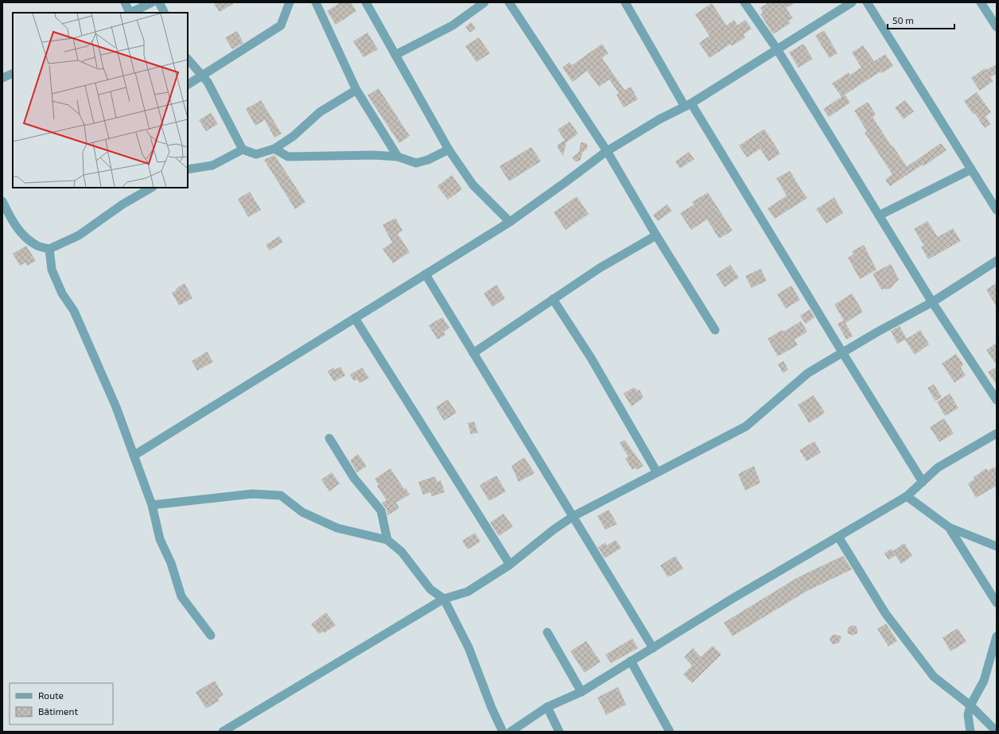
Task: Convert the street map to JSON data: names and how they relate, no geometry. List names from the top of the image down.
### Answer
{
  "legend": ["Route", "Bâtiment"],
  "scale_bar": "50 m"
}
